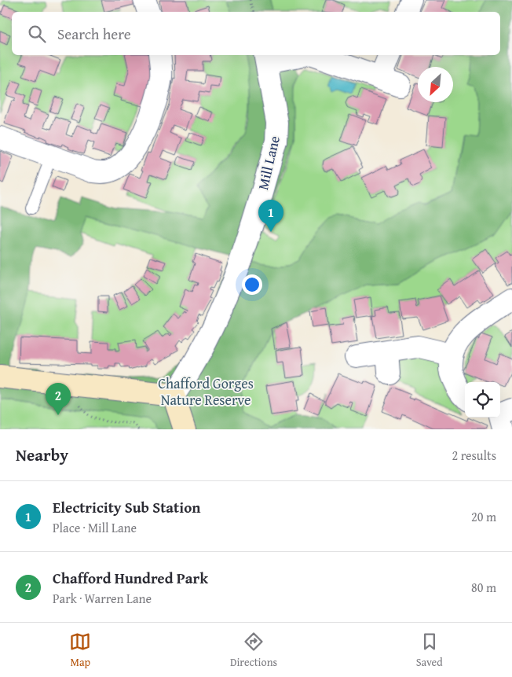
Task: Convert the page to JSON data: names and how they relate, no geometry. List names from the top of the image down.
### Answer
{
  "streets": {
    "street": ["Mill Lane"]
  },
  "parks": ["Chafford Gorges Nature Reserve"],
  "north": "bottom left",
  "page": {
    "search": "Search here",
    "pins": ["1", "2"],
    "heading": ["Nearby", "2 results"],
    "list": [
      {
        "mark": "1",
        "name": "Electricity Sub Station",
        "note": "Place · Mill Lane",
        "value": "20 m"
      },
      {
        "mark": "2",
        "name": "Chafford Hundred Park",
        "note": "Park · Warren Lane",
        "value": "80 m"
      }
    ],
    "nav": ["Map", "Directions", "Saved"]
  }
}
